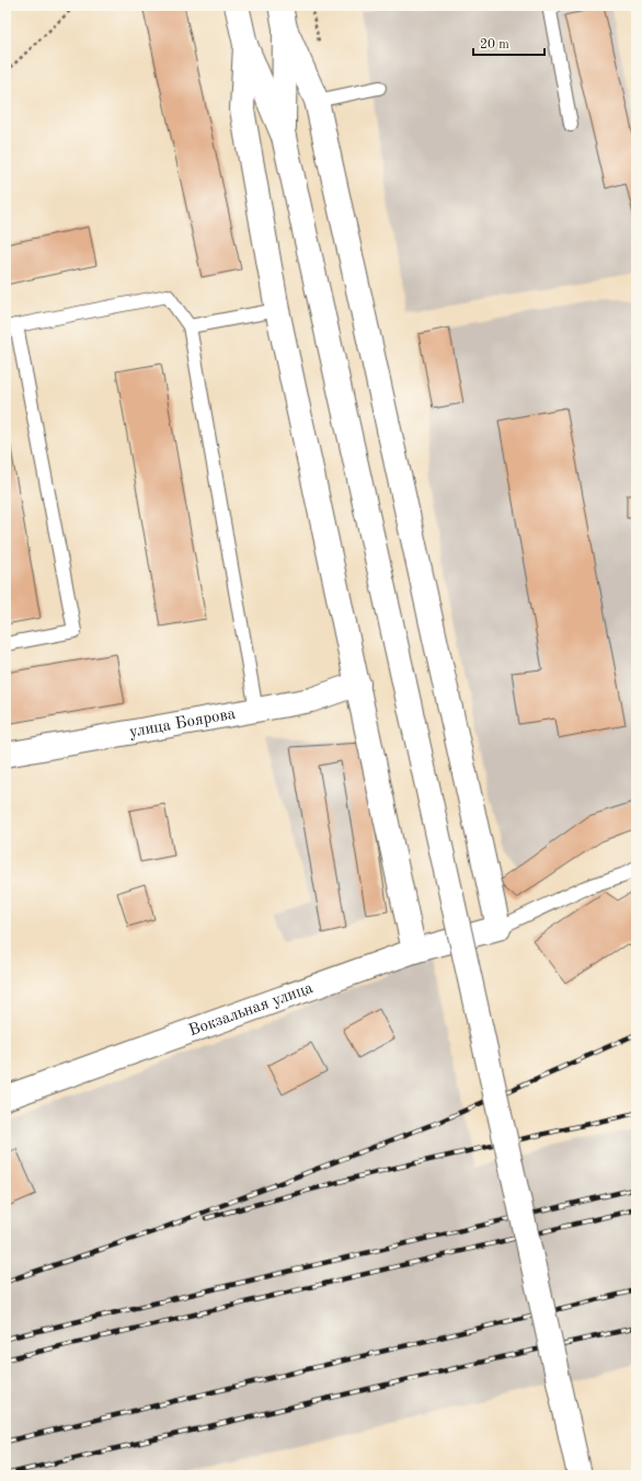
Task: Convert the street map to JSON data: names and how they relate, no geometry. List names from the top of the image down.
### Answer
{
  "streets": {
    "street": ["улица Боярова", "Вокзальная улица"]
  },
  "scale_bar": "20 m"
}
